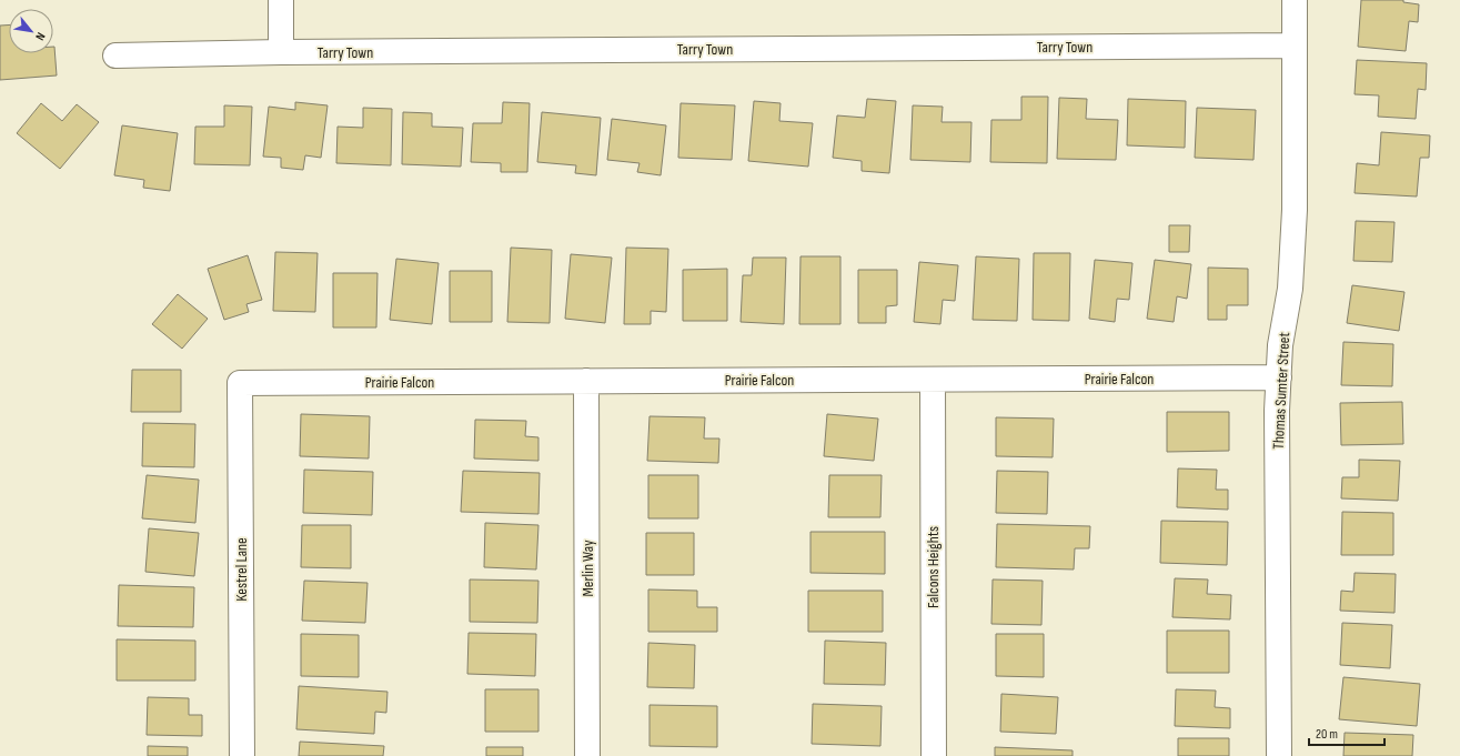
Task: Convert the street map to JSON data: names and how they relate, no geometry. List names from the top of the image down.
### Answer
{
  "streets": {
    "street": [
      "Tarry Town",
      "Prairie Falcon",
      "Thomas Sumter Street",
      "Falcons Heights",
      "Merlin Way",
      "Kestrel Lane"
    ]
  },
  "crossings": [
    ["Tarry Town", "Thomas Sumter Street"],
    ["Prairie Falcon", "Thomas Sumter Street"],
    ["Prairie Falcon", "Falcons Heights"],
    ["Prairie Falcon", "Merlin Way"],
    ["Prairie Falcon", "Kestrel Lane"]
  ],
  "scale_bar": "20 m",
  "north": "bottom right"
}
